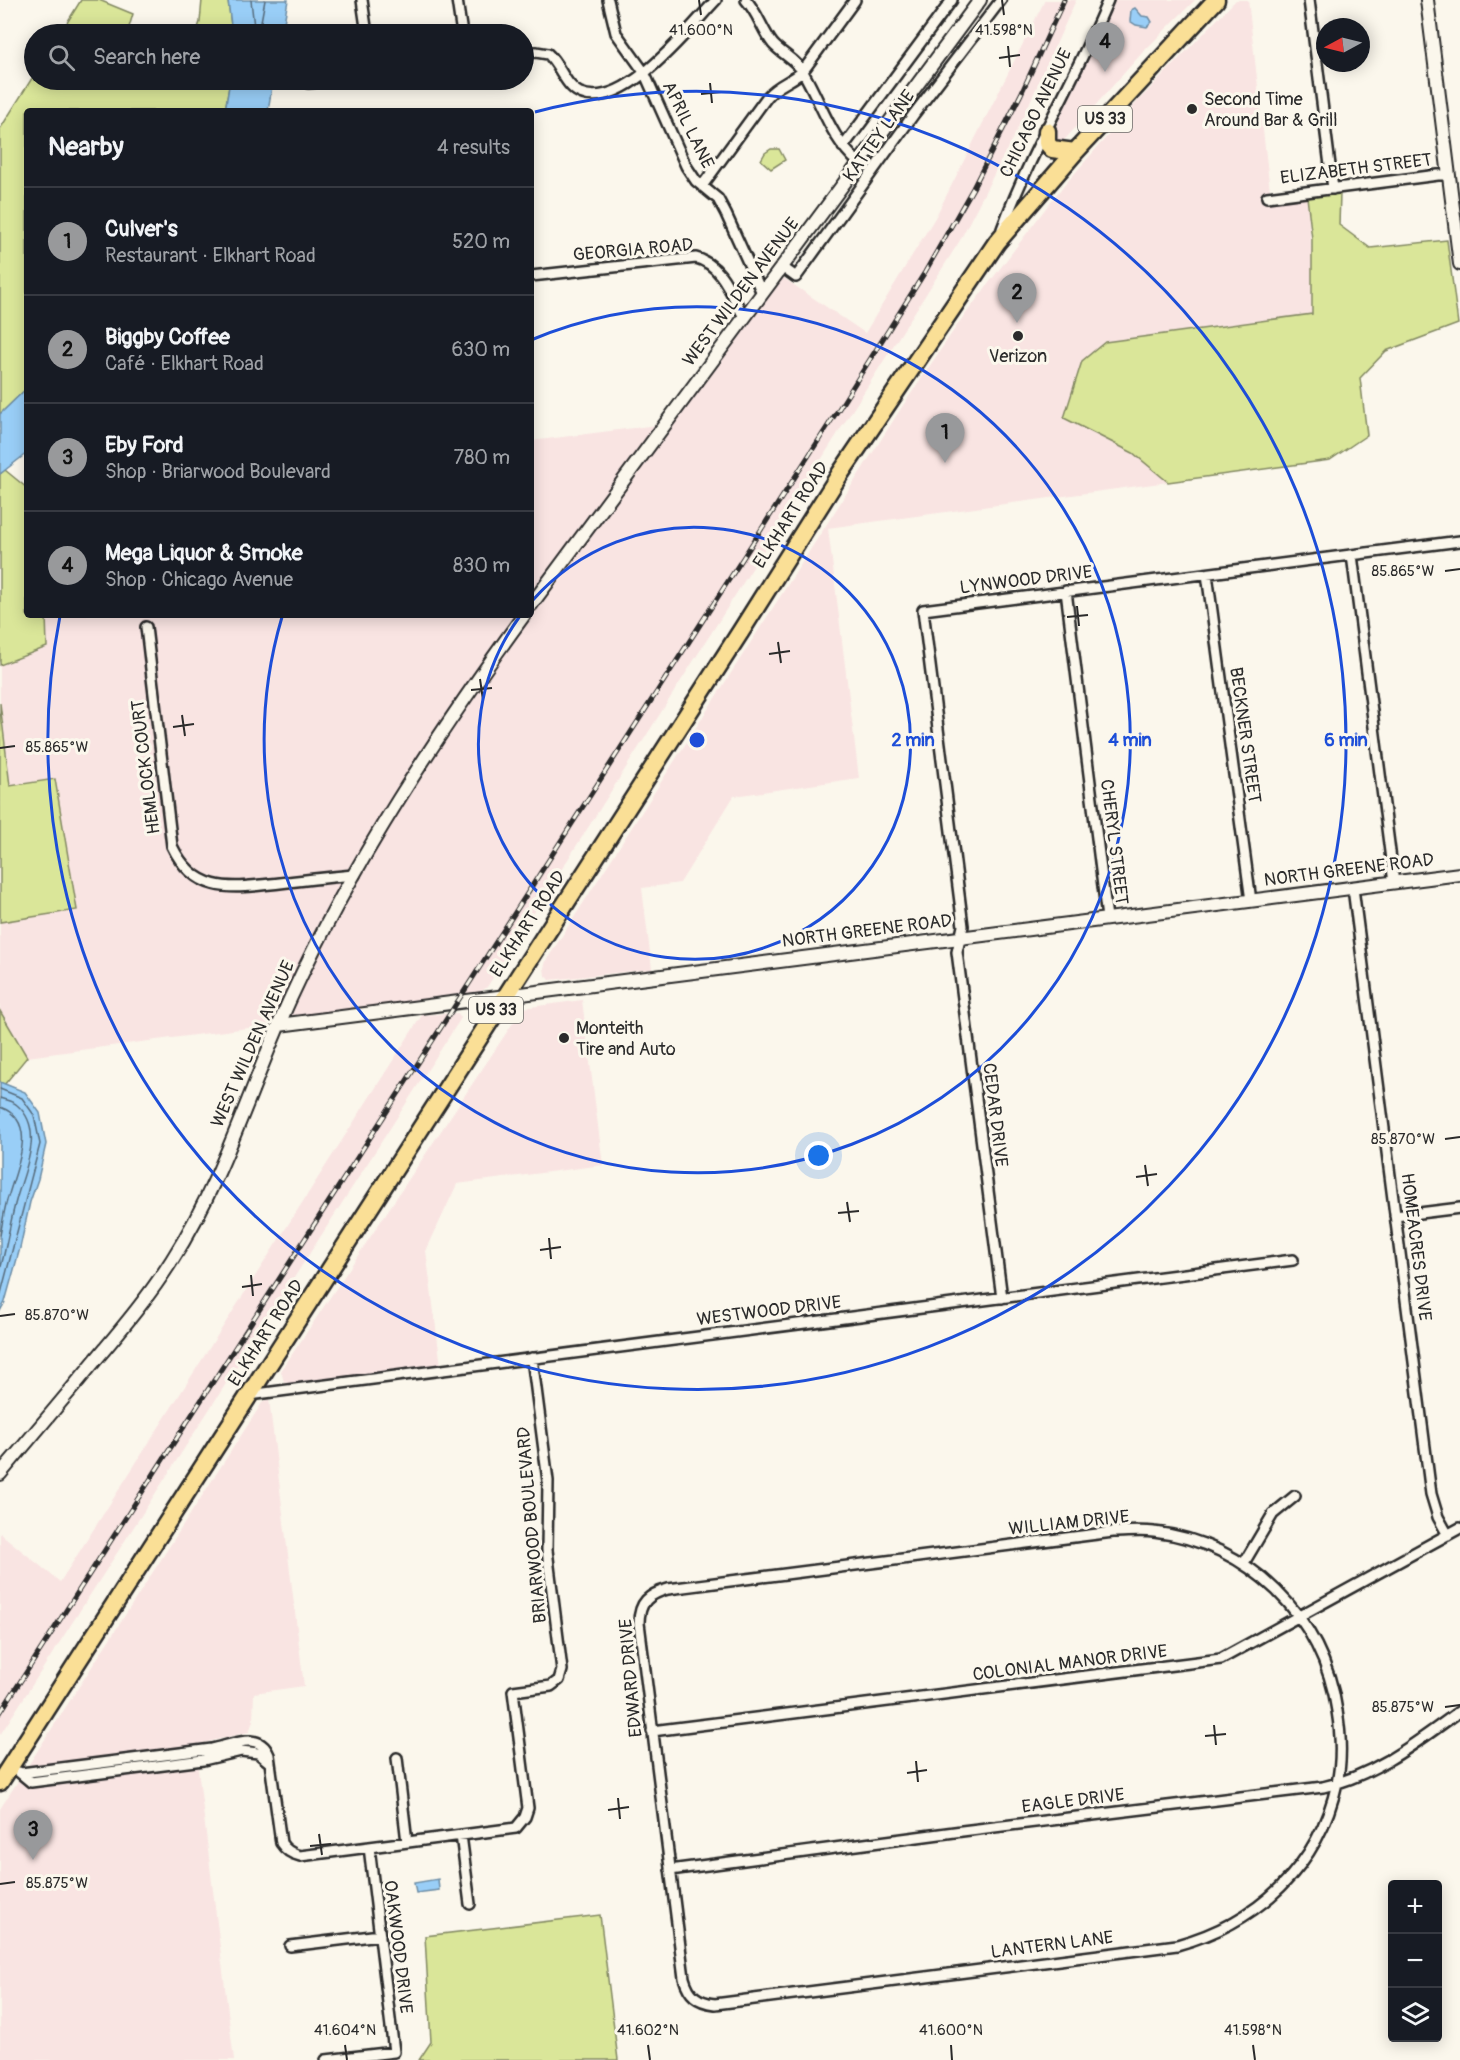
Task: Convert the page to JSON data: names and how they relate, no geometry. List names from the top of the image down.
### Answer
{
  "streets": {
    "highway": ["US 33", "ELKHART ROAD"],
    "street": [
      "CHICAGO AVENUE",
      "APRIL LANE",
      "KATTEY LANE",
      "ELIZABETH STREET",
      "GEORGIA ROAD",
      "WEST WILDEN AVENUE",
      "LYNWOOD DRIVE",
      "BECKNER STREET",
      "HEMLOCK COURT",
      "CHERYL STREET",
      "NORTH GREENE ROAD",
      "CEDAR DRIVE",
      "HOMEACRES DRIVE",
      "WESTWOOD DRIVE",
      "WILLIAM DRIVE",
      "BRIARWOOD BOULEVARD",
      "COLONIAL MANOR DRIVE",
      "EDWARD DRIVE",
      "EAGLE DRIVE",
      "LANTERN LANE",
      "OAKWOOD DRIVE"
    ]
  },
  "crossings": [
    ["CHICAGO AVENUE", "US 33"],
    ["CHICAGO AVENUE", "ELKHART ROAD"],
    ["US 33", "ELKHART ROAD"],
    ["APRIL LANE", "WEST WILDEN AVENUE"],
    ["KATTEY LANE", "WEST WILDEN AVENUE"],
    ["GEORGIA ROAD", "WEST WILDEN AVENUE"],
    ["WEST WILDEN AVENUE", "HEMLOCK COURT"],
    ["WEST WILDEN AVENUE", "NORTH GREENE ROAD"],
    ["ELKHART ROAD", "NORTH GREENE ROAD"],
    ["ELKHART ROAD", "WESTWOOD DRIVE"],
    ["ELKHART ROAD", "BRIARWOOD BOULEVARD"],
    ["LYNWOOD DRIVE", "BECKNER STREET"],
    ["LYNWOOD DRIVE", "CHERYL STREET"],
    ["LYNWOOD DRIVE", "NORTH GREENE ROAD"],
    ["LYNWOOD DRIVE", "CEDAR DRIVE"],
    ["BECKNER STREET", "NORTH GREENE ROAD"],
    ["CHERYL STREET", "NORTH GREENE ROAD"],
    ["NORTH GREENE ROAD", "CEDAR DRIVE"],
    ["NORTH GREENE ROAD", "HOMEACRES DRIVE"],
    ["CEDAR DRIVE", "WESTWOOD DRIVE"],
    ["HOMEACRES DRIVE", "COLONIAL MANOR DRIVE"],
    ["WESTWOOD DRIVE", "BRIARWOOD BOULEVARD"],
    ["WILLIAM DRIVE", "COLONIAL MANOR DRIVE"],
    ["WILLIAM DRIVE", "EDWARD DRIVE"],
    ["WILLIAM DRIVE", "EAGLE DRIVE"],
    ["WILLIAM DRIVE", "LANTERN LANE"],
    ["BRIARWOOD BOULEVARD", "OAKWOOD DRIVE"],
    ["COLONIAL MANOR DRIVE", "EDWARD DRIVE"],
    ["EDWARD DRIVE", "EAGLE DRIVE"],
    ["EDWARD DRIVE", "LANTERN LANE"],
    ["EAGLE DRIVE", "LANTERN LANE"]
  ],
  "places": ["Second Time Around Bar & Grill", "Verizon", "Monteith Tire and Auto"],
  "north": "left",
  "page": {
    "pins": [
      "4",
      "2",
      "1",
      "3"
    ],
    "search": "Search here",
    "heading": ["Nearby", "4 results"],
    "list": [
      {
        "mark": "1",
        "name": "Culver's",
        "note": "Restaurant · Elkhart Road",
        "value": "520 m"
      },
      {
        "mark": "2",
        "name": "Biggby Coffee",
        "note": "Café · Elkhart Road",
        "value": "630 m"
      },
      {
        "mark": "3",
        "name": "Eby Ford",
        "note": "Shop · Briarwood Boulevard",
        "value": "780 m"
      },
      {
        "mark": "4",
        "name": "Mega Liquor & Smoke",
        "note": "Shop · Chicago Avenue",
        "value": "830 m"
      }
    ],
    "map_buttons": ["+", "−"]
  },
  "coordinates": [
    "41.600°N",
    "41.598°N",
    "85.865°W",
    "85.870°W",
    "85.875°W",
    "41.604°N",
    "41.602°N"
  ],
  "rings": ["2 min", "4 min", "6 min"]
}
